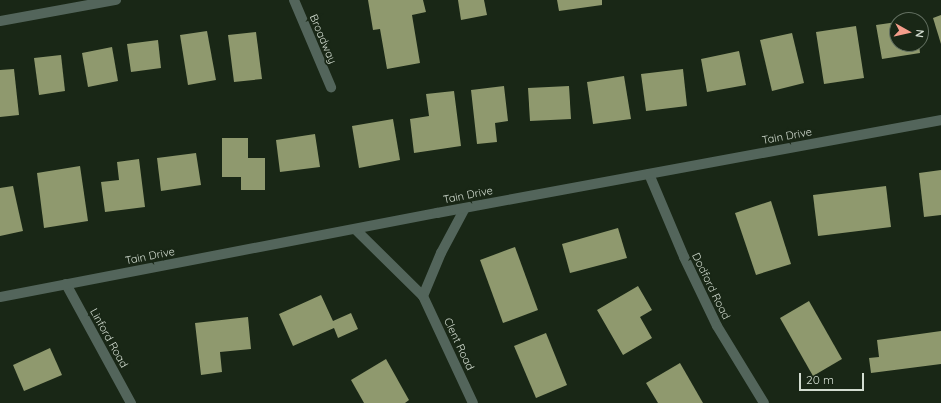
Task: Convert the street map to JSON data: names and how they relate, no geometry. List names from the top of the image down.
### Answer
{
  "streets": {
    "street": [
      "Broadway",
      "Tain Drive",
      "Dodford Road",
      "Linford Road",
      "Clent Road"
    ]
  },
  "crossings": [
    ["Tain Drive", "Dodford Road"],
    ["Tain Drive", "Linford Road"],
    ["Tain Drive", "Clent Road"]
  ],
  "scale_bar": "20 m",
  "north": "right"
}
